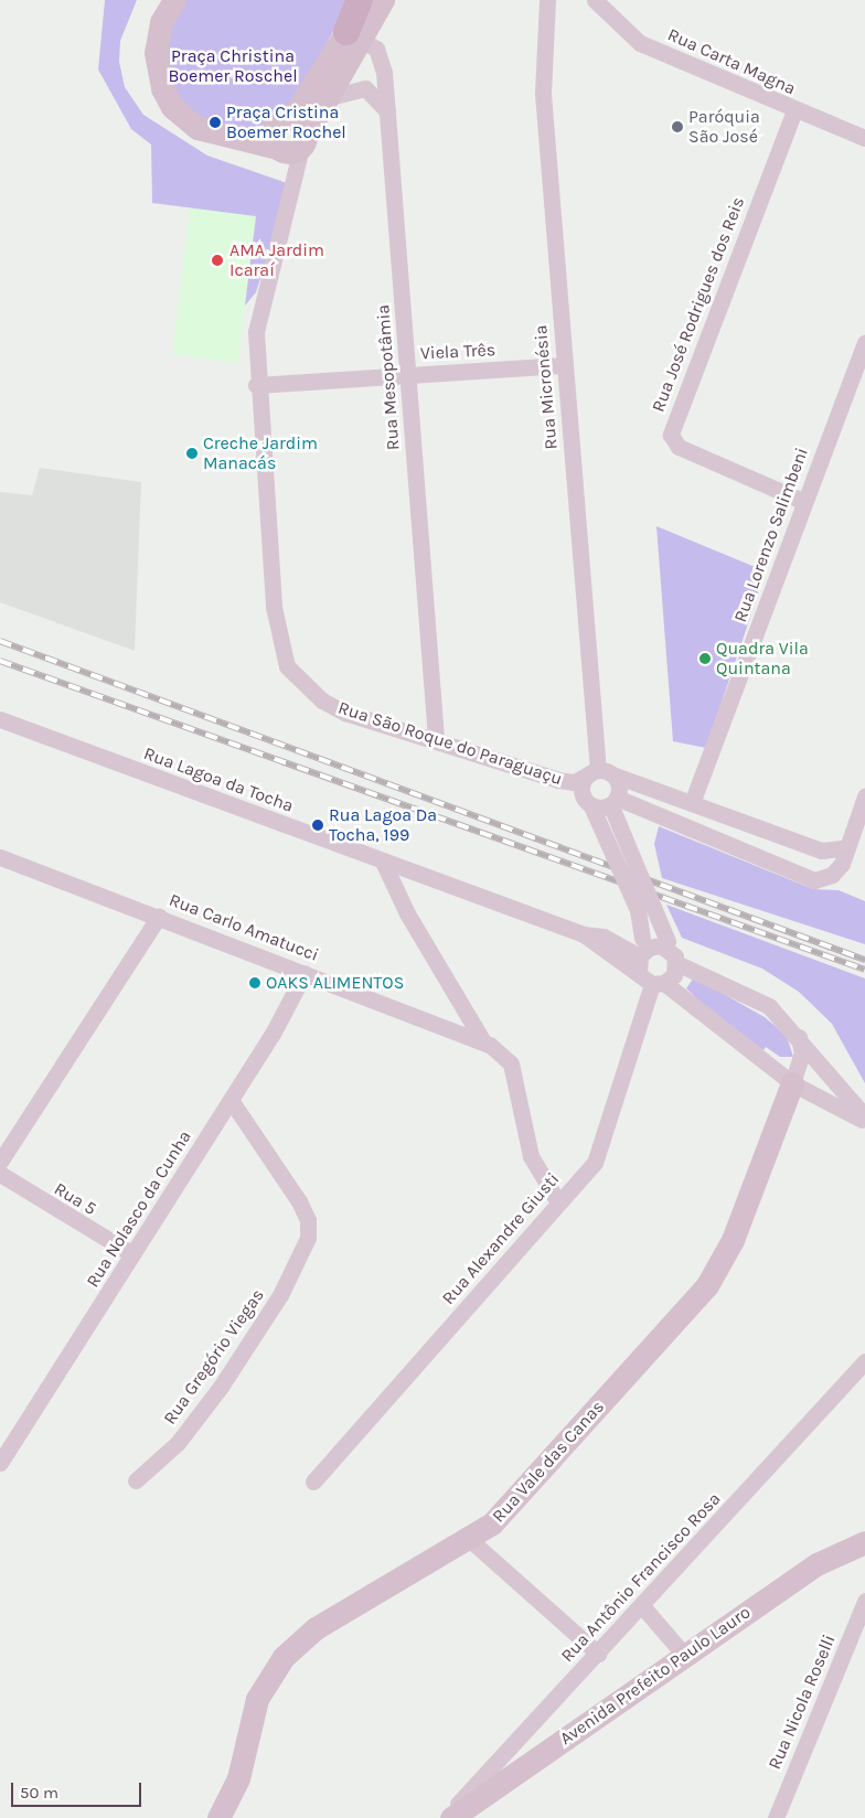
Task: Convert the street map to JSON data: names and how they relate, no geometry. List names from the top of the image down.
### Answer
{
  "streets": {
    "street": [
      "Rua Carta Magna",
      "Rua José Rodrigues dos Reis",
      "Viela Três",
      "Rua Mesopotâmia",
      "Rua Micronésia",
      "Rua Lorenzo Salimbeni",
      "Rua São Roque do Paraguaçu",
      "Rua Lagoa da Tocha",
      "Rua Carlo Amatucci",
      "Rua 5",
      "Rua Nolasco da Cunha",
      "Rua Alexandre Giusti",
      "Rua Gregório Viegas",
      "Rua Vale das Canas",
      "Rua Antônio Francisco Rosa",
      "Avenida Prefeito Paulo Lauro",
      "Rua Nicola Roselli"
    ]
  },
  "crossings": [
    ["Rua Carta Magna", "Rua José Rodrigues dos Reis"],
    ["Rua José Rodrigues dos Reis", "Rua Lorenzo Salimbeni"],
    ["Viela Três", "Rua Mesopotâmia"],
    ["Viela Três", "Rua Micronésia"],
    ["Viela Três", "Rua São Roque do Paraguaçu"],
    ["Rua Mesopotâmia", "Rua São Roque do Paraguaçu"],
    ["Rua Micronésia", "Rua São Roque do Paraguaçu"],
    ["Rua Lagoa da Tocha", "Rua Alexandre Giusti"],
    ["Rua Carlo Amatucci", "Rua Nolasco da Cunha"],
    ["Rua Carlo Amatucci", "Rua Alexandre Giusti"],
    ["Rua 5", "Rua Nolasco da Cunha"],
    ["Rua Nolasco da Cunha", "Rua Gregório Viegas"]
  ],
  "parks": ["Praça Christina Boemer Roschel"],
  "places": [
    "Praça Cristina Boemer Rochel",
    "Paróquia São José",
    "AMA Jardim Icaraí",
    "Creche Jardim Manacás",
    "Quadra Vila Quintana",
    "Rua Lagoa Da Tocha, 199",
    "OAKS ALIMENTOS"
  ],
  "scale_bar": "50 m"
}
